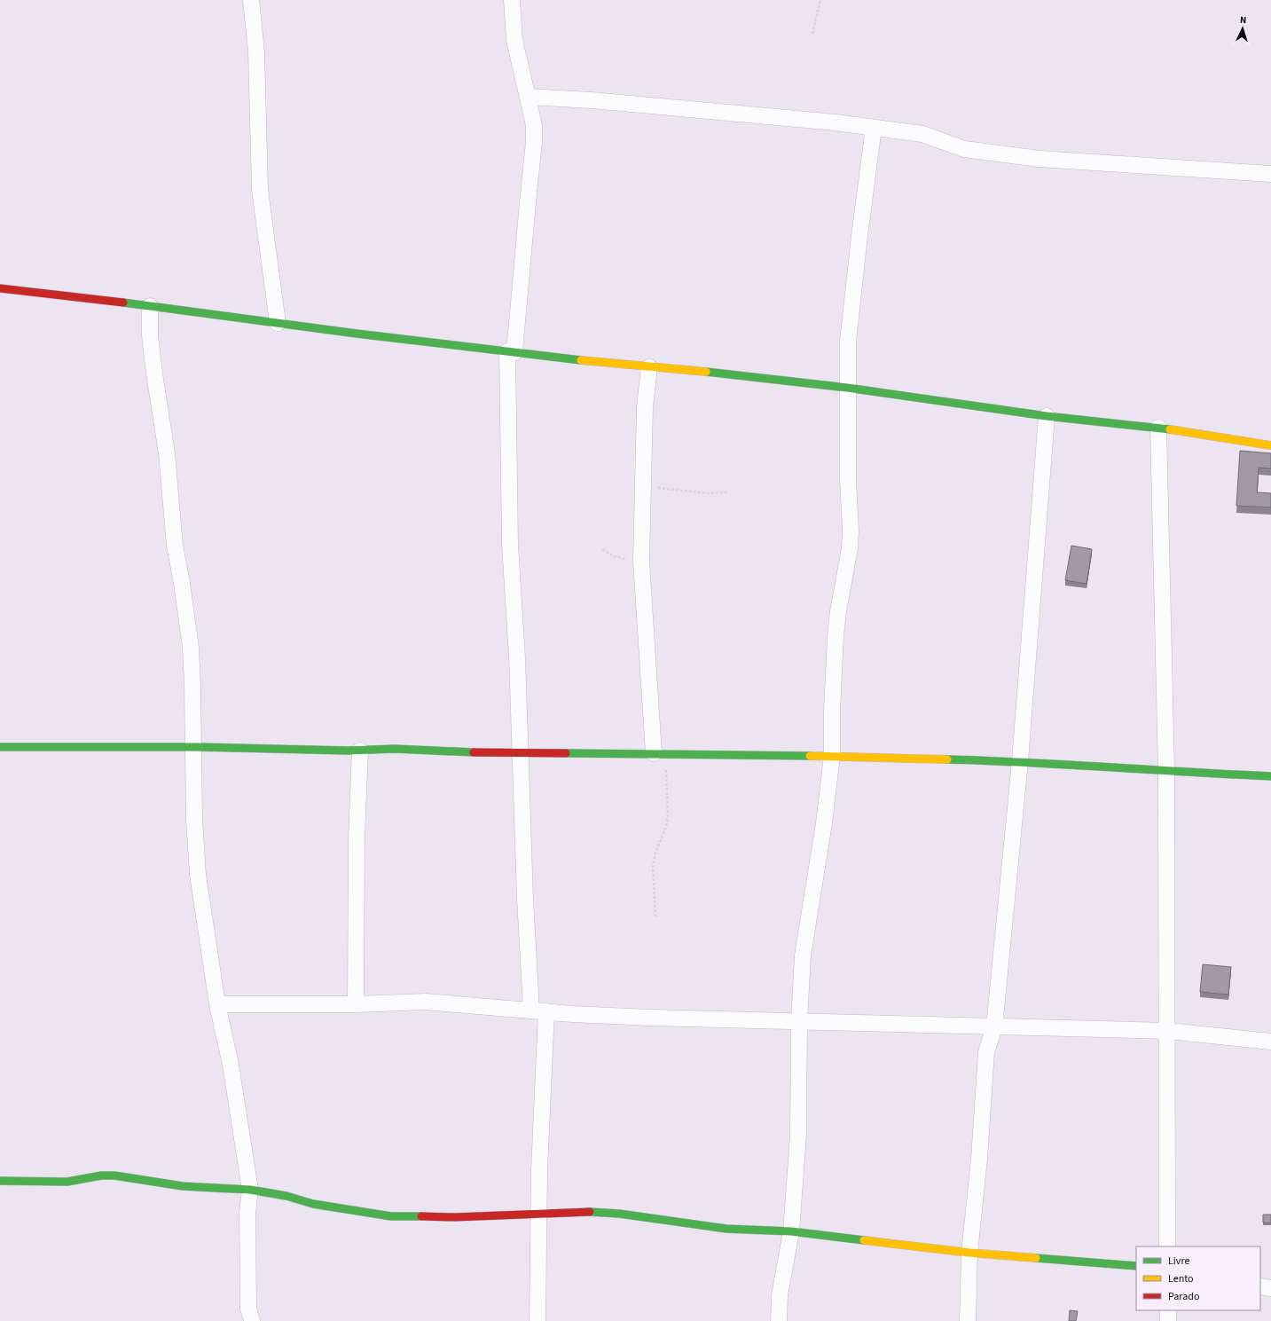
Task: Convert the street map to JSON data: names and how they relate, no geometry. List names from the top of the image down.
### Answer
{
  "legend": ["Livre", "Lento", "Parado"],
  "north": "top"
}
